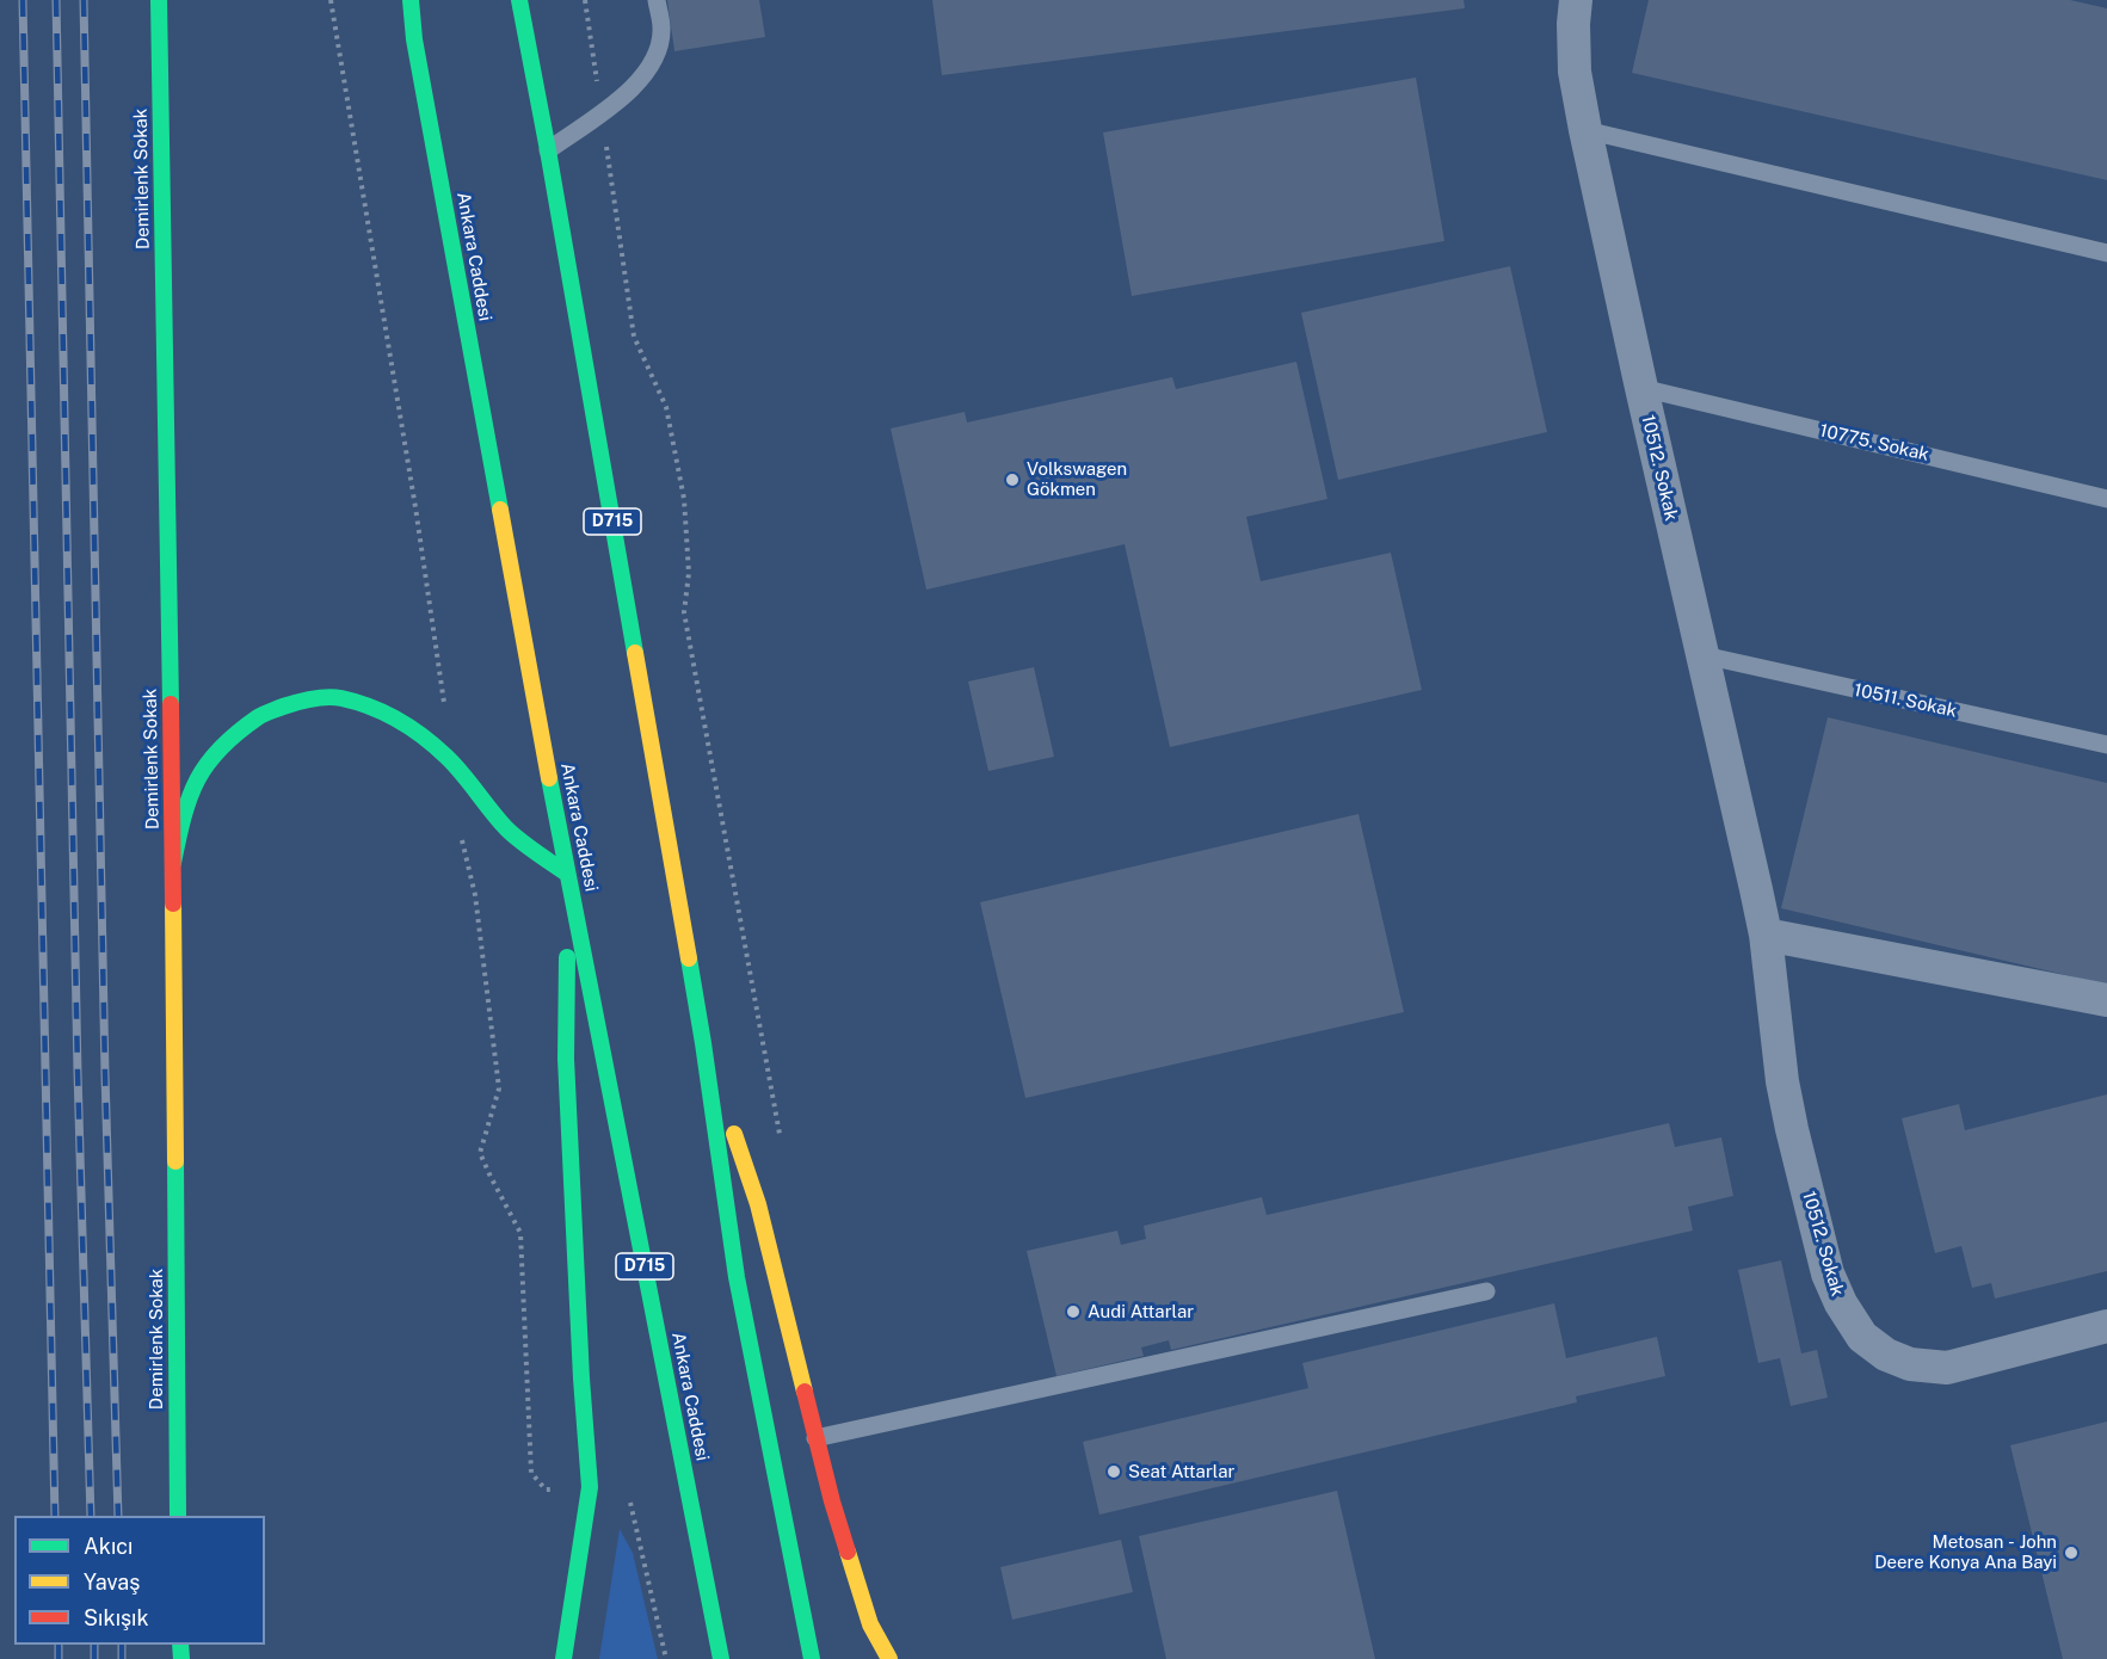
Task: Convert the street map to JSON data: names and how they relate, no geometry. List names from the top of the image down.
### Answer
{
  "streets": {
    "main road": ["Demirlenk Sokak", "Ankara Caddesi", "D715"],
    "street": ["10512. Sokak"],
    "lane": ["10775. Sokak", "10511. Sokak"]
  },
  "crossings": [
    ["10775. Sokak", "10512. Sokak"],
    ["10512. Sokak", "10511. Sokak"]
  ],
  "places": [
    "Volkswagen Gökmen",
    "Audi Attarlar",
    "Seat Attarlar",
    "Metosan - John Deere Konya Ana Bayi"
  ],
  "legend": ["Akıcı", "Yavaş", "Sıkışık"]
}
